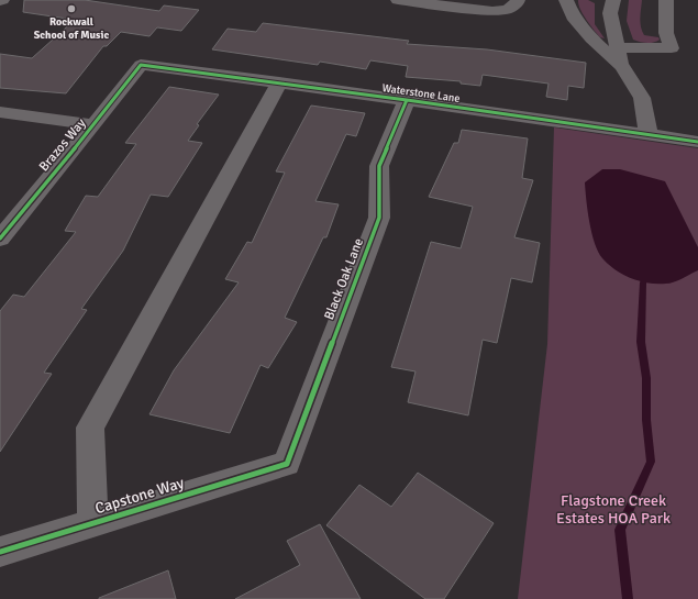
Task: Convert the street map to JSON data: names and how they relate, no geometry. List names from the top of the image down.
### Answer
{
  "streets": {
    "street": [
      "Waterstone Lane",
      "Brazos Way",
      "Black Oak Lane",
      "Capstone Way"
    ]
  },
  "crossings": [
    ["Waterstone Lane", "Brazos Way"],
    ["Waterstone Lane", "Black Oak Lane"],
    ["Black Oak Lane", "Capstone Way"]
  ],
  "parks": ["Flagstone Creek Estates HOA Park"],
  "places": ["Rockwall School of Music"]
}
